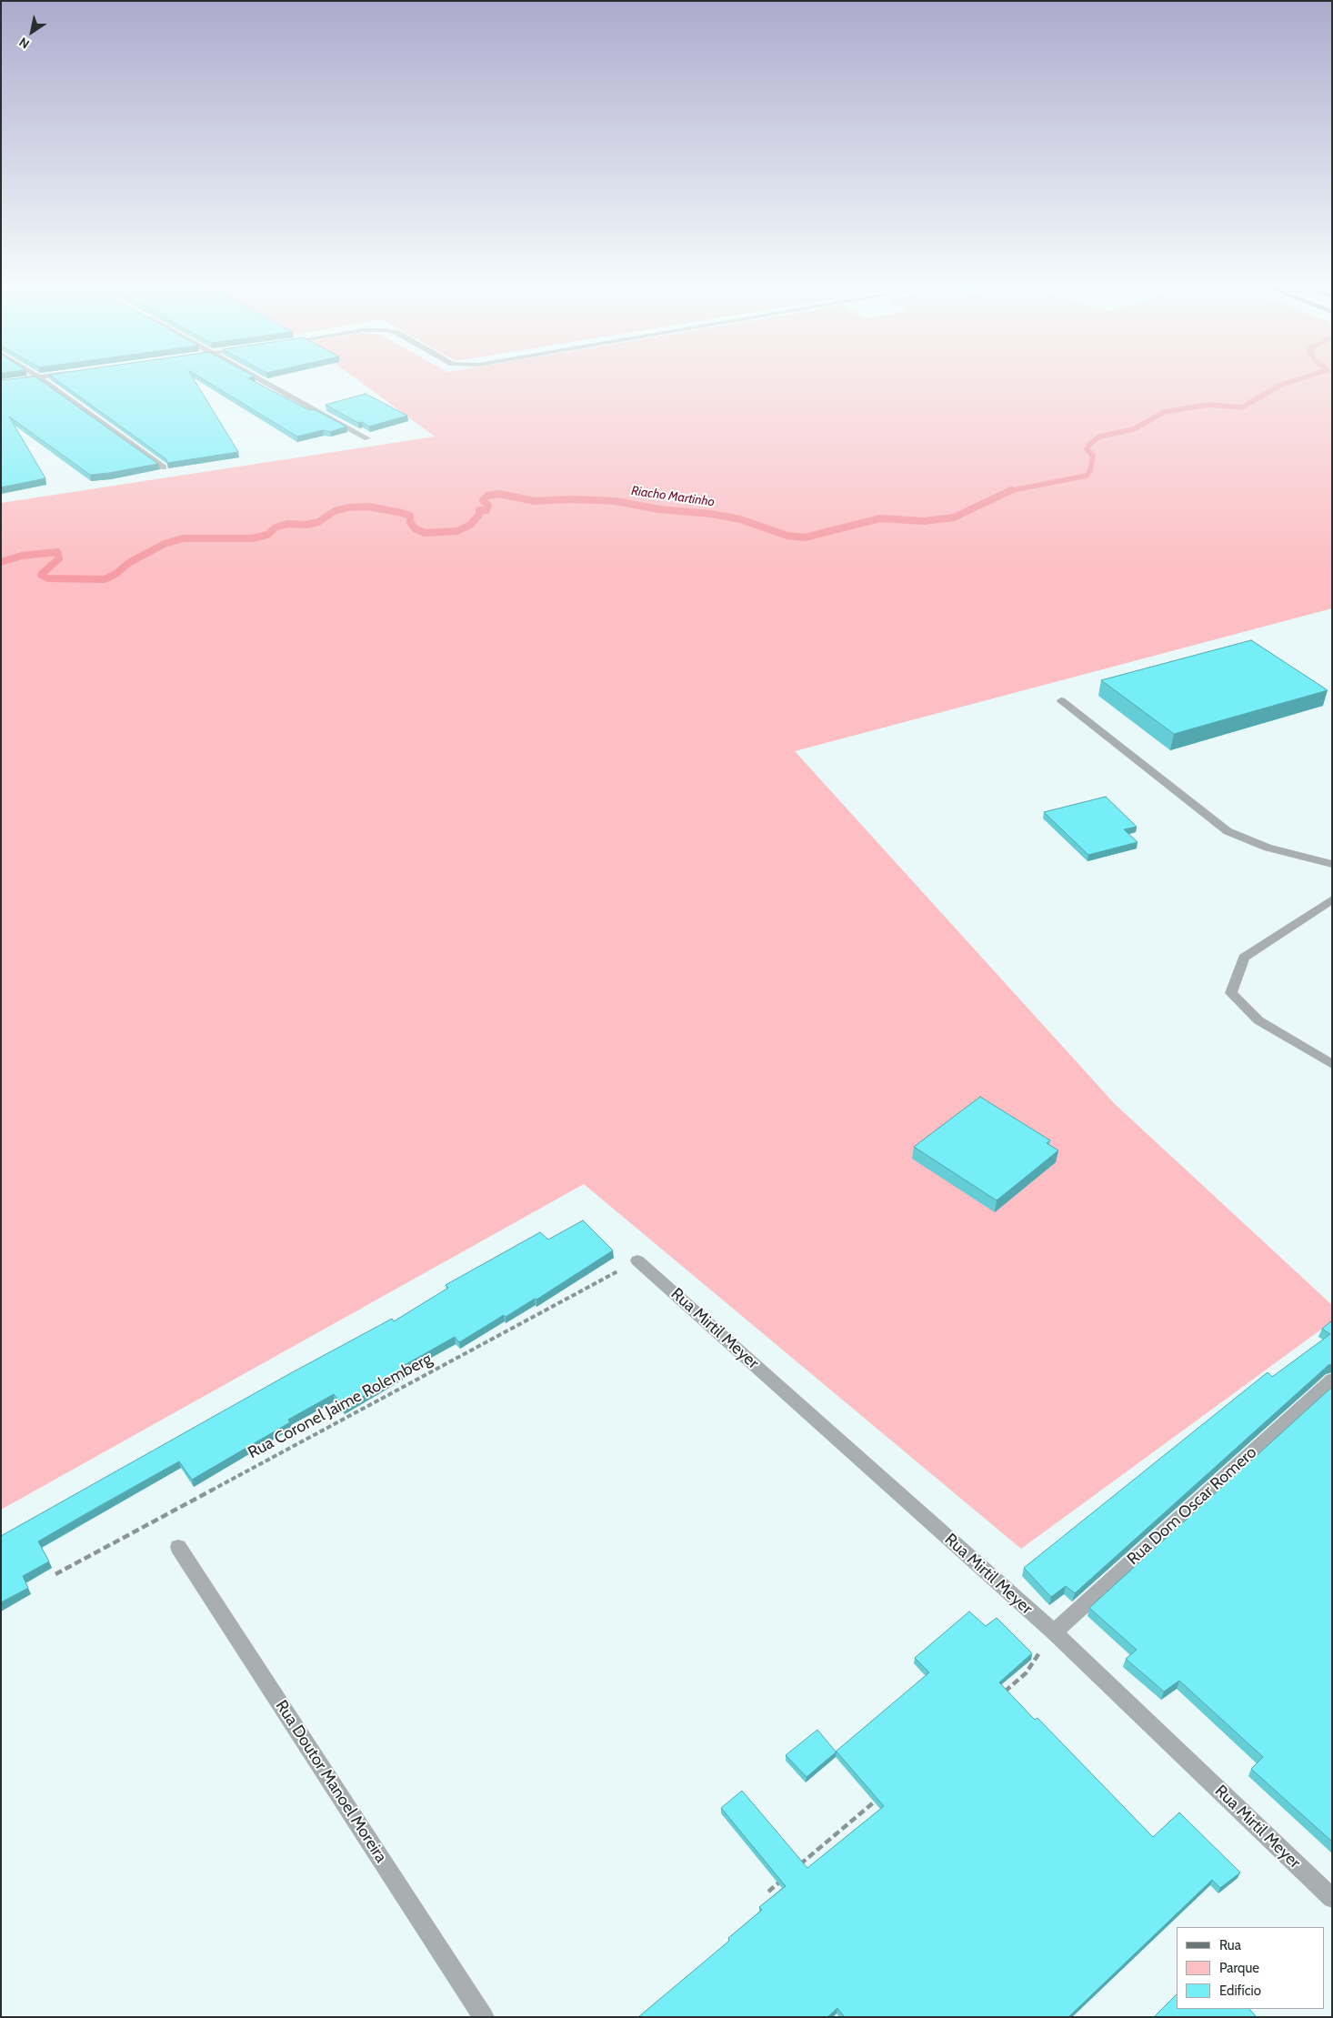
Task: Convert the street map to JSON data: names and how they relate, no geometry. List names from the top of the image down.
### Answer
{
  "streets": {
    "street": ["Rua Mirtil Meyer", "Rua Dom Oscar Romero", "Rua Doutor Manoel Moreira"],
    "path": ["Rua Coronel Jaime Rolemberg"]
  },
  "crossings": [
    ["Rua Mirtil Meyer", "Rua Coronel Jaime Rolemberg"],
    ["Rua Mirtil Meyer", "Rua Dom Oscar Romero"]
  ],
  "water": ["Riacho Martinho"],
  "legend": ["Rua", "Parque", "Edifício"],
  "north": "bottom left"
}
